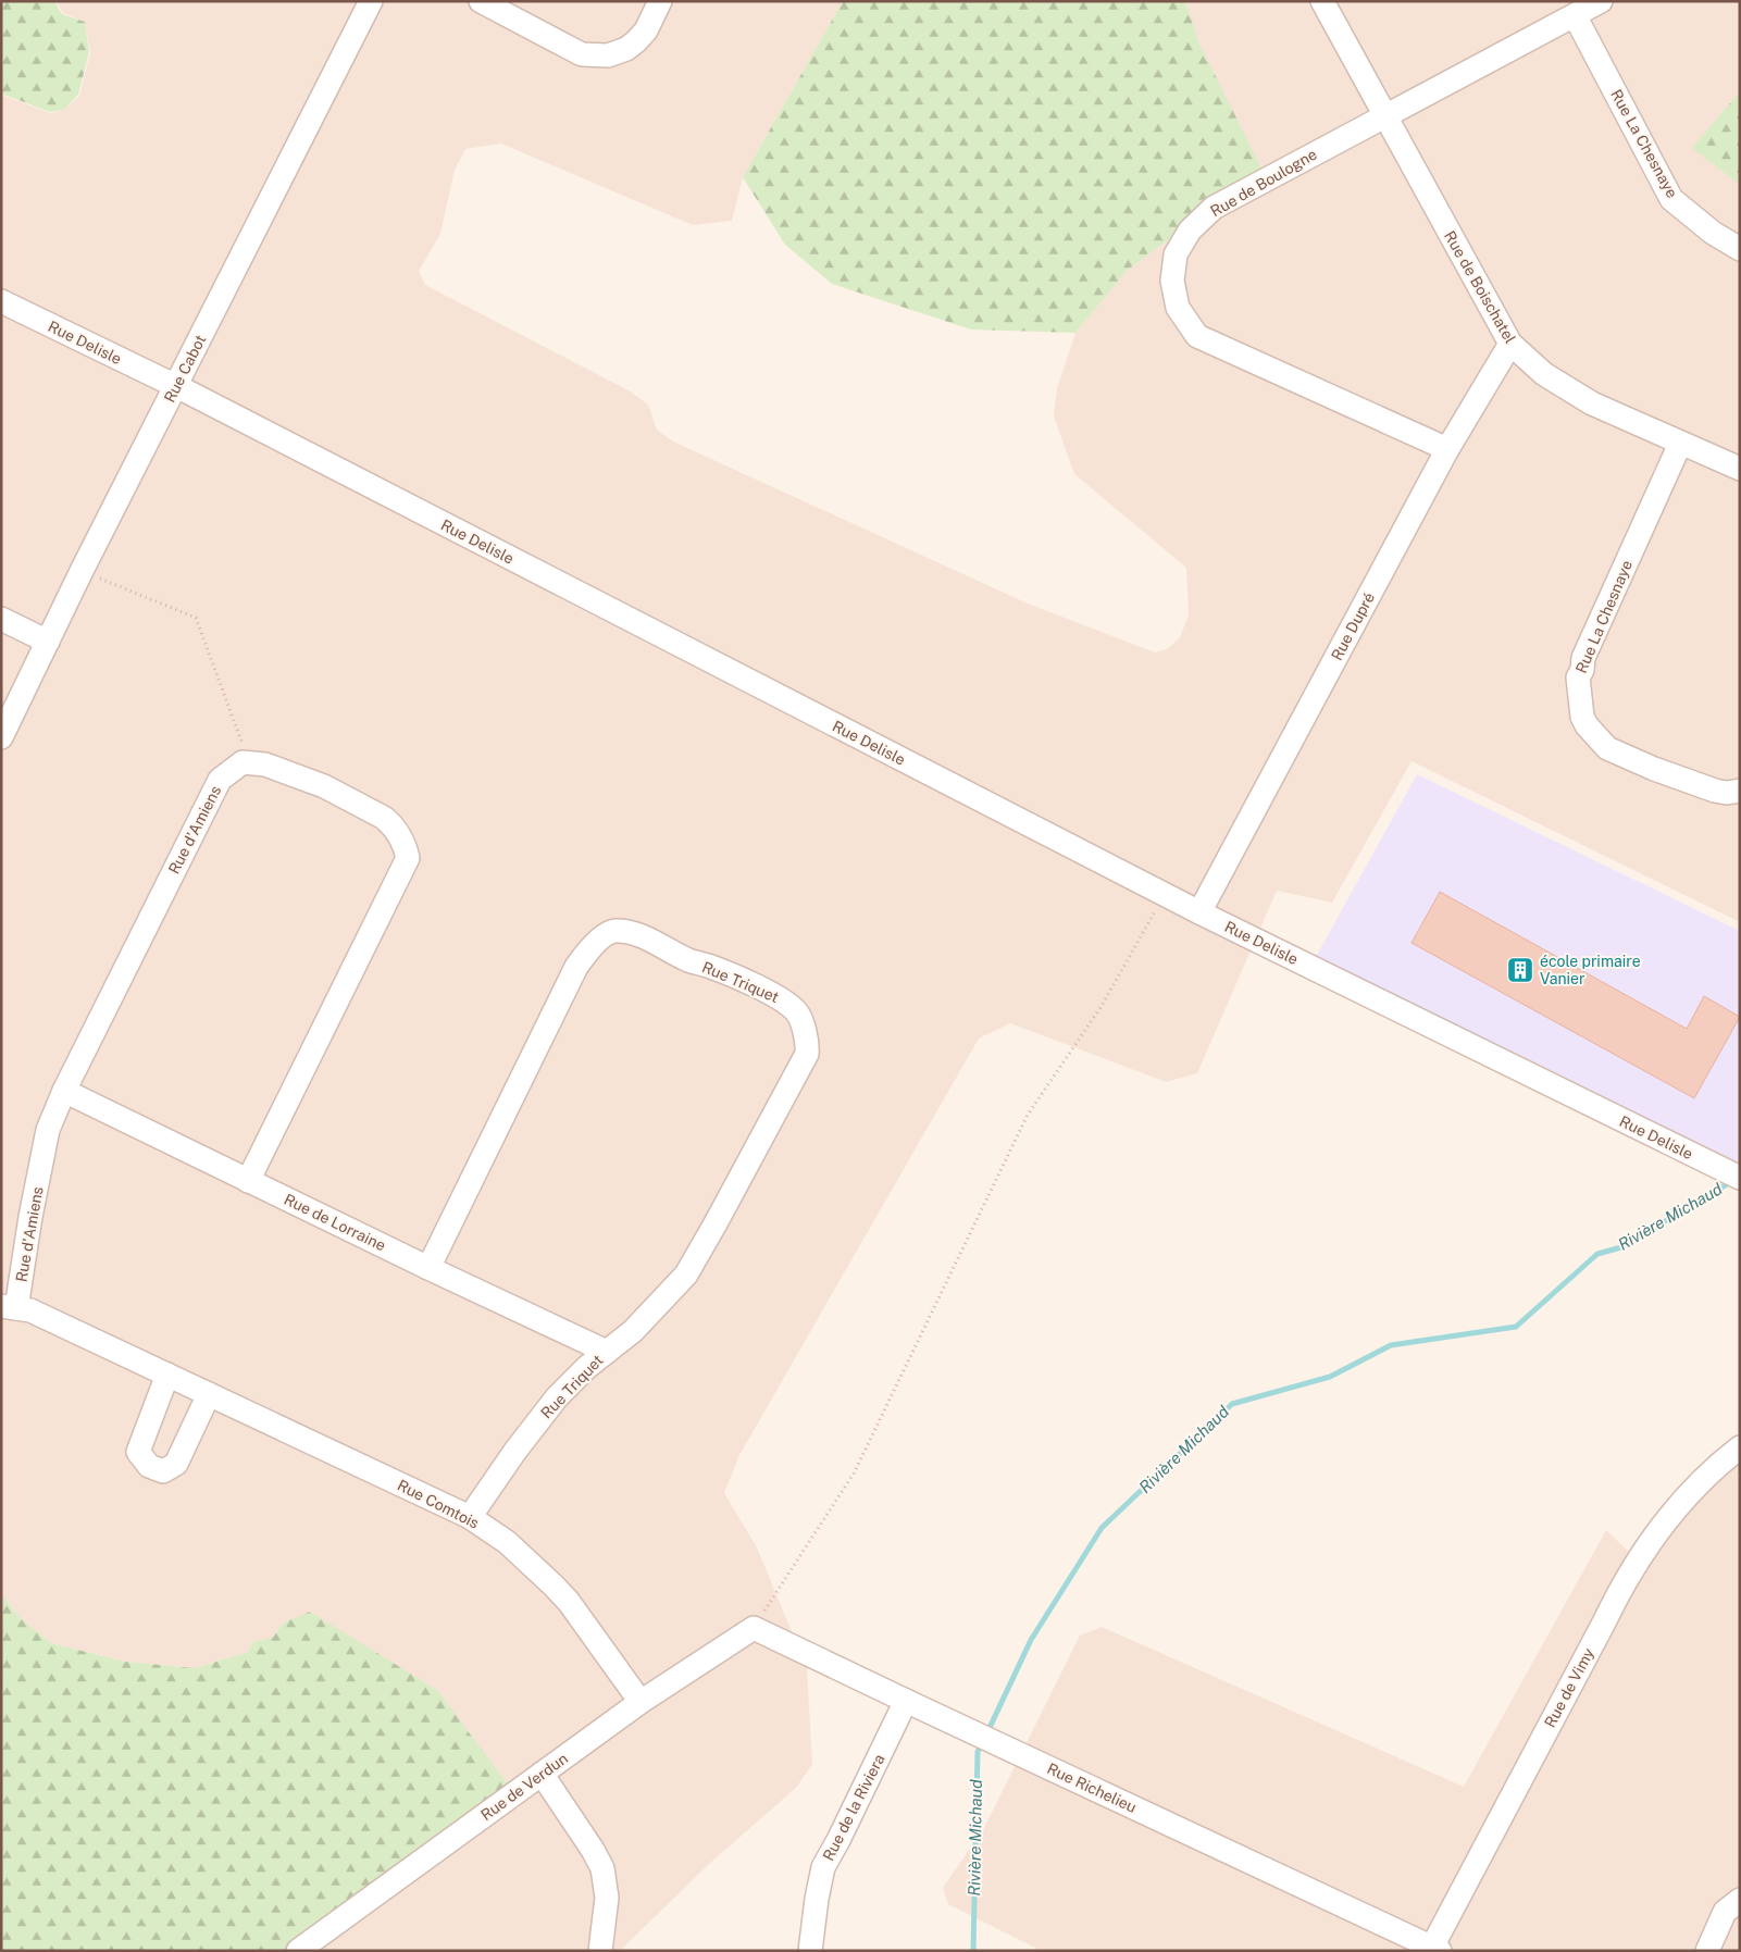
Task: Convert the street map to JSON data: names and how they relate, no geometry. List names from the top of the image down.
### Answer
{
  "streets": {
    "street": [
      "Rue La Chesnaye",
      "Rue de Boulogne",
      "Rue de Boischatel",
      "Rue Delisle",
      "Rue Cabot",
      "Rue Dupré",
      "Rue d'Amiens",
      "Rue Triquet",
      "Rue de Lorraine",
      "Rue Comtois",
      "Rue de Vimy",
      "Rue de Verdun",
      "Rue Richelieu",
      "Rue de la Riviera"
    ]
  },
  "crossings": [
    ["Rue La Chesnaye", "Rue de Boulogne"],
    ["Rue La Chesnaye", "Rue de Boischatel"],
    ["Rue de Boulogne", "Rue de Boischatel"],
    ["Rue de Boulogne", "Rue Dupré"],
    ["Rue de Boischatel", "Rue Dupré"],
    ["Rue Delisle", "Rue Cabot"],
    ["Rue Delisle", "Rue Dupré"],
    ["Rue d'Amiens", "Rue de Lorraine"],
    ["Rue d'Amiens", "Rue Comtois"],
    ["Rue Triquet", "Rue de Lorraine"],
    ["Rue Triquet", "Rue Comtois"],
    ["Rue Comtois", "Rue de Verdun"],
    ["Rue de Vimy", "Rue Richelieu"],
    ["Rue de Verdun", "Rue Richelieu"],
    ["Rue Richelieu", "Rue de la Riviera"]
  ],
  "water": ["Rivière Michaud"],
  "places": {
    "building": ["école primaire Vanier"]
  }
}
